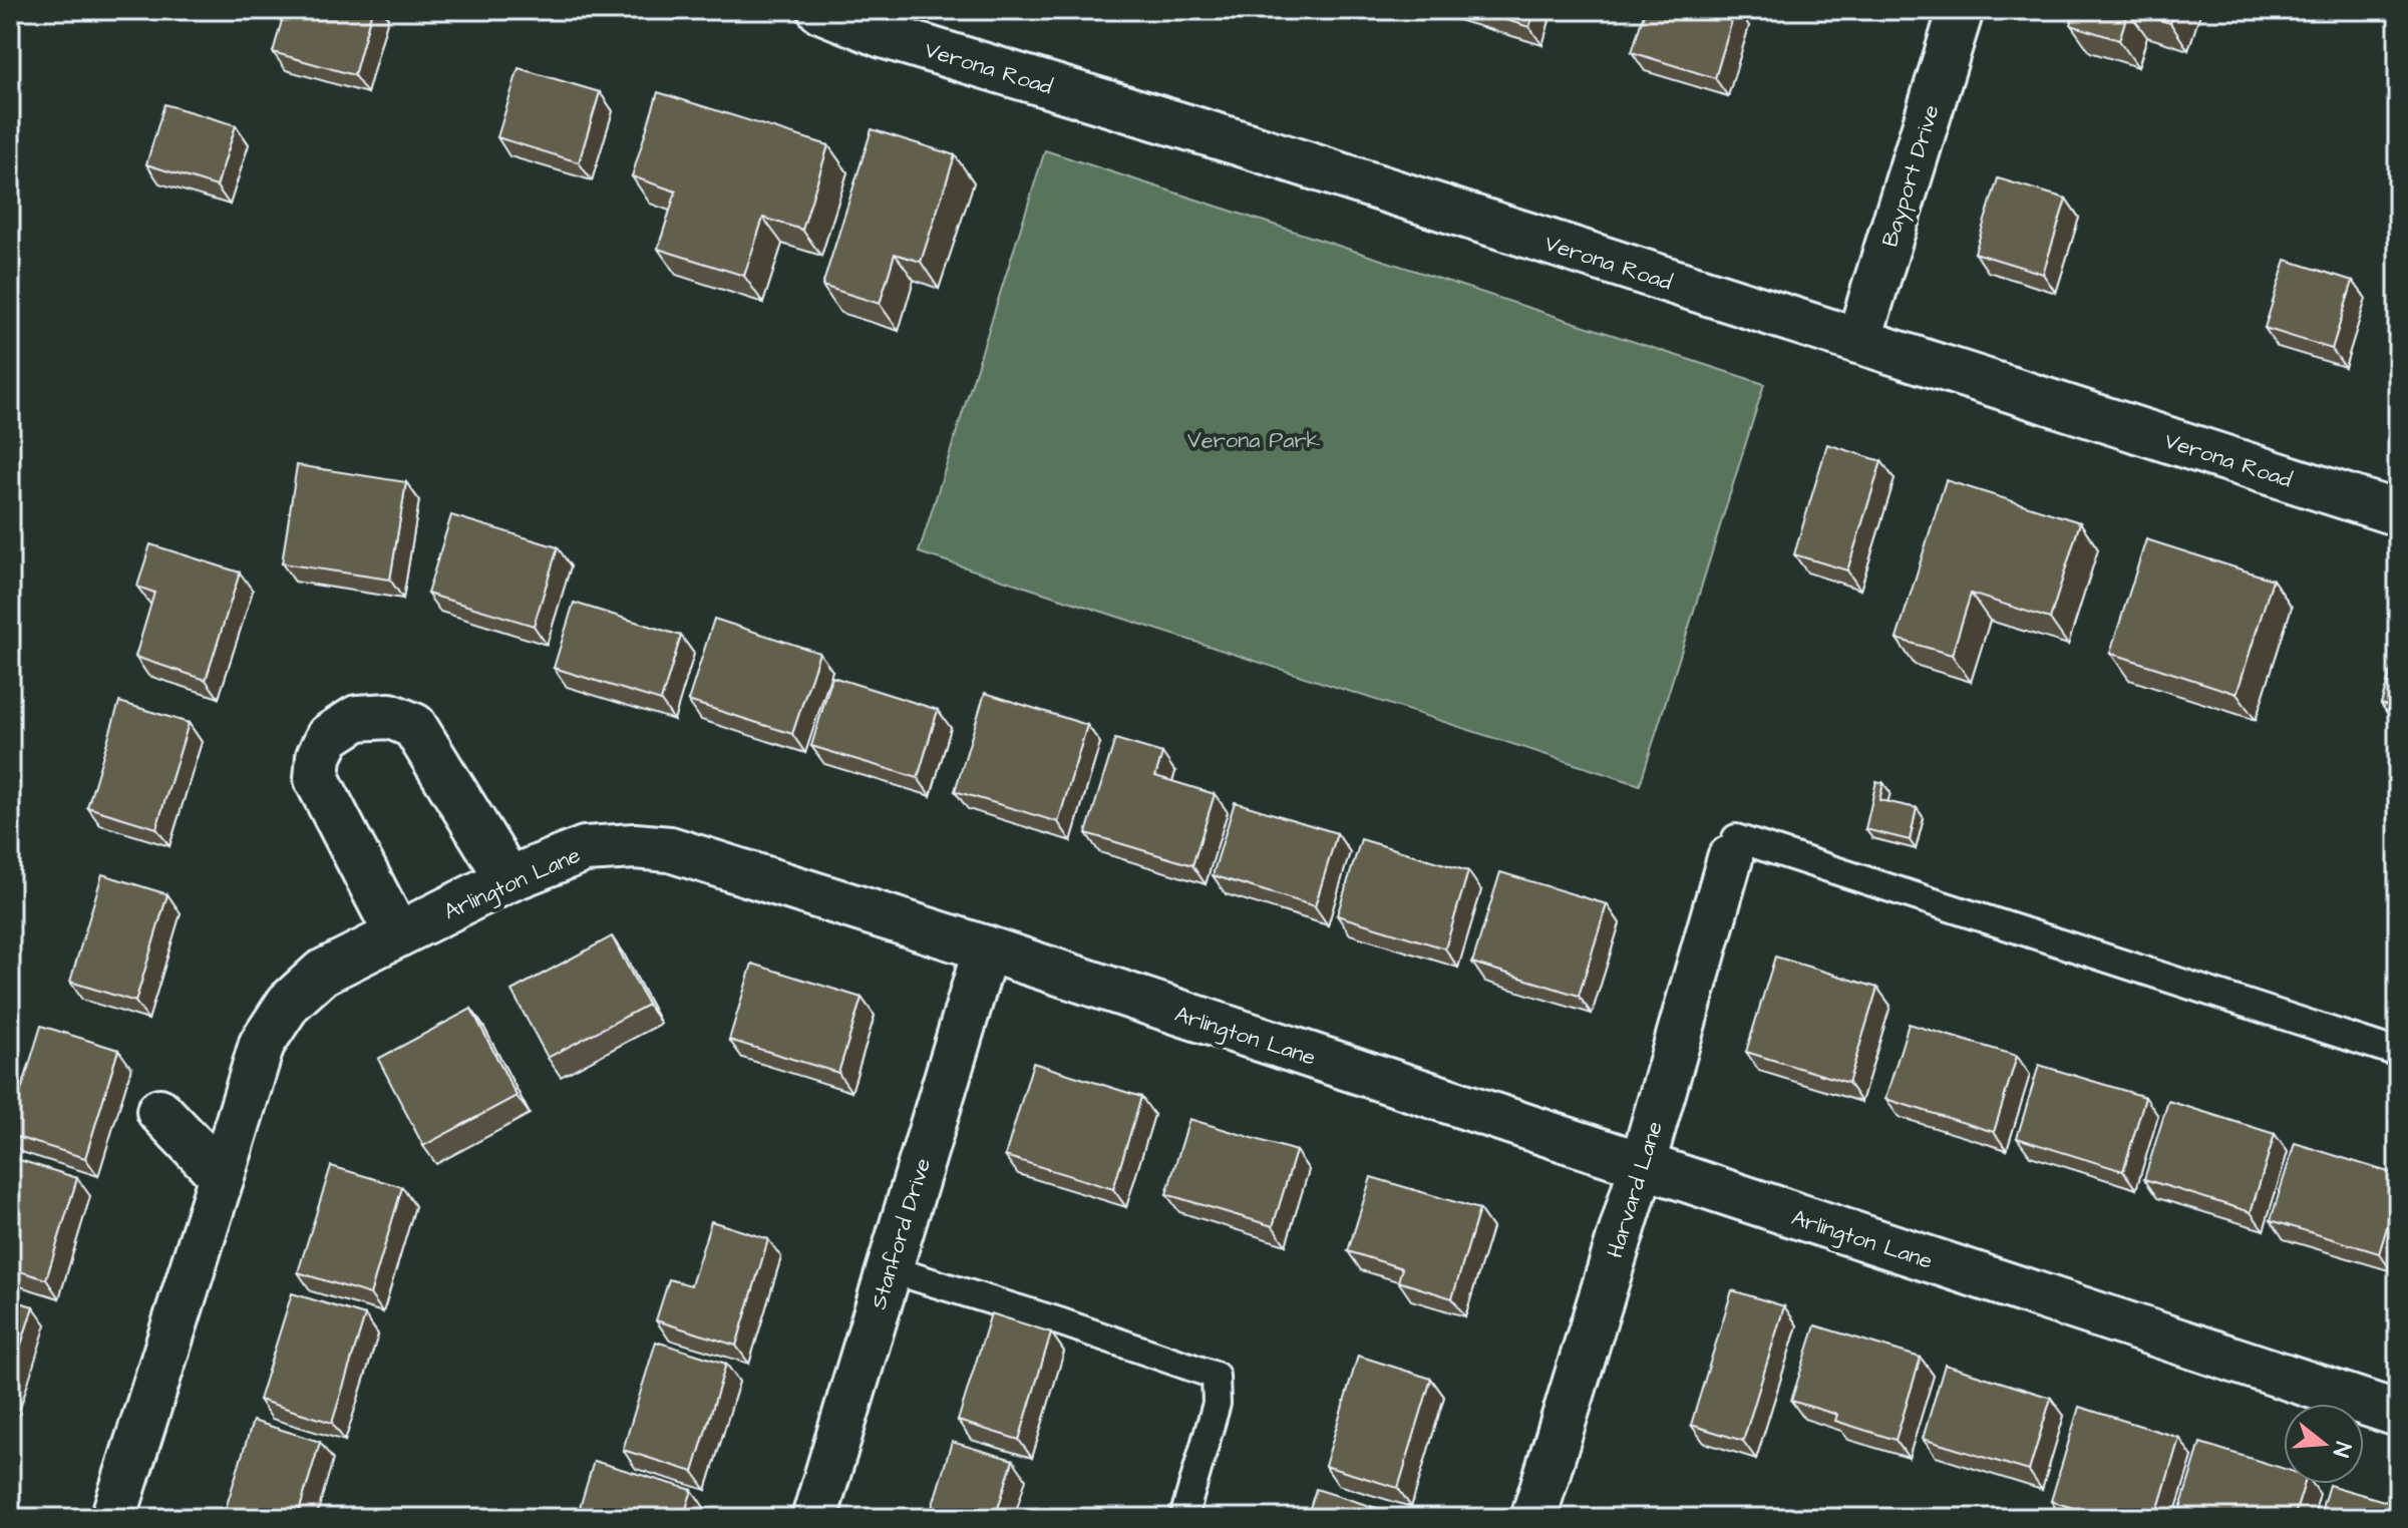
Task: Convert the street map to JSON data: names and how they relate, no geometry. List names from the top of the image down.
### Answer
{
  "streets": {
    "street": [
      "Verona Road",
      "Bayport Drive",
      "Arlington Lane",
      "Harvard Lane",
      "Stanford Drive"
    ]
  },
  "crossings": [
    ["Verona Road", "Bayport Drive"],
    ["Arlington Lane", "Harvard Lane"],
    ["Arlington Lane", "Stanford Drive"]
  ],
  "parks": ["Verona Park"],
  "north": "right"
}
